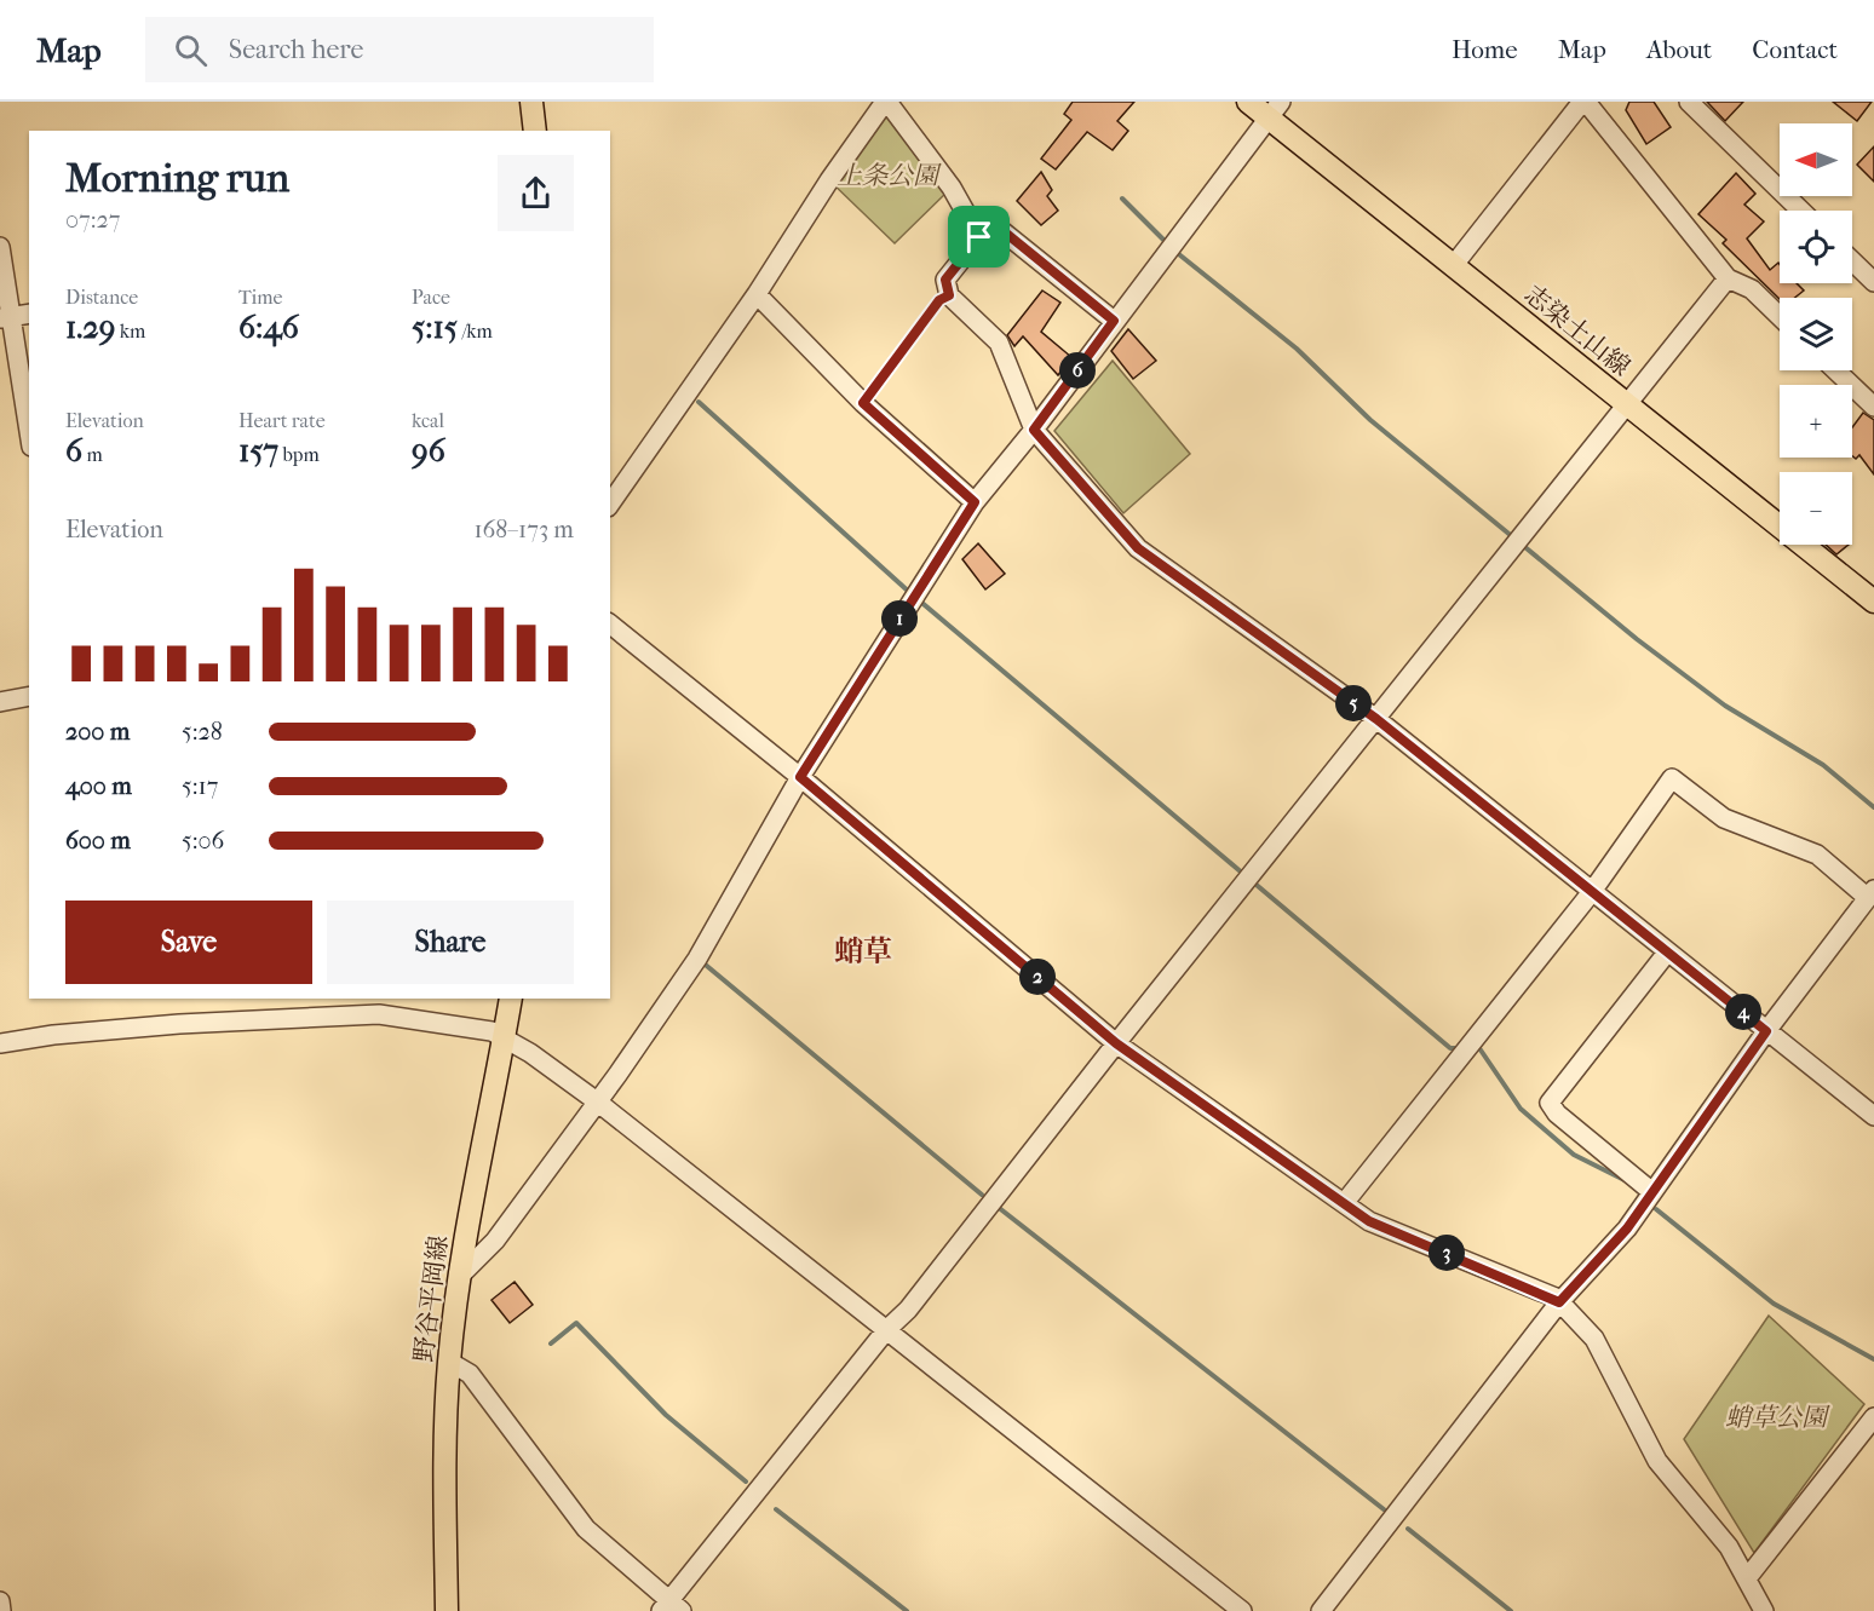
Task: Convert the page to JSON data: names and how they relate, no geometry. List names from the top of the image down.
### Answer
{
  "streets": {
    "main road": ["志染土山線", "野谷平岡線"]
  },
  "districts": ["蛸草"],
  "parks": ["上条公園", "蛸草公園"],
  "north": "left",
  "page": {
    "header": "Map",
    "search": "Search here",
    "nav": [
      "Home",
      "Map",
      "About",
      "Contact"
    ],
    "map_buttons": ["+", "−"],
    "heading": ["Morning run", "07:27"],
    "stats": [
      ["Distance", "1.29 km"],
      ["Time", "6:46"],
      ["Pace", "5:15 /km"],
      ["Elevation", "6 m"],
      ["Heart rate", "157 bpm"],
      ["kcal", "96"]
    ],
    "pins": [
      "6",
      "1",
      "5",
      "2",
      "4",
      "3"
    ],
    "chart": ["Elevation", "168–173 m"],
    "list": [
      {
        "name": "200 m",
        "note": "5:28"
      },
      {
        "name": "400 m",
        "note": "5:17"
      },
      {
        "name": "600 m",
        "note": "5:06"
      }
    ],
    "buttons": ["Save", "Share"]
  }
}
